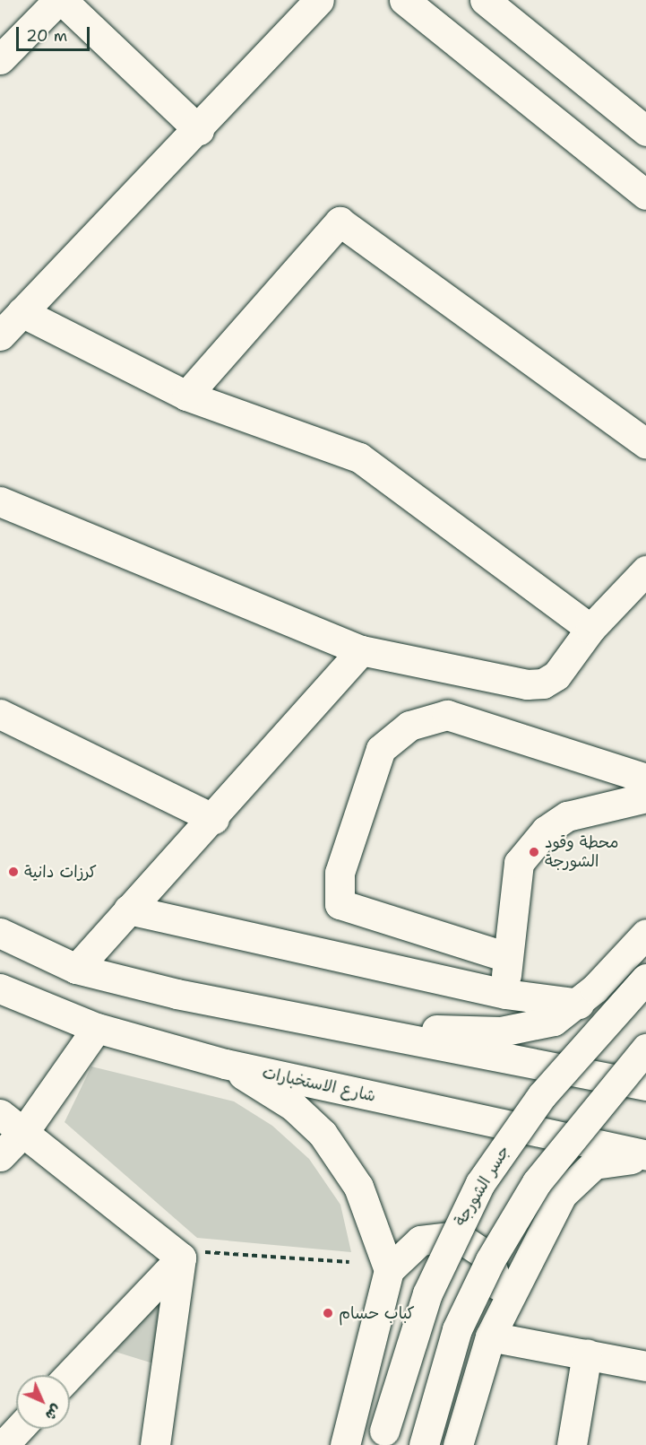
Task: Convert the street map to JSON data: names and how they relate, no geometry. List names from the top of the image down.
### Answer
{
  "streets": {
    "street": ["شارع الاستخبارات", "جسر الشورجة"]
  },
  "places": ["محطة وقود الشورجة", "كرزات دانية", "كباب حسام"],
  "scale_bar": "20 m",
  "north": "bottom right"
}
